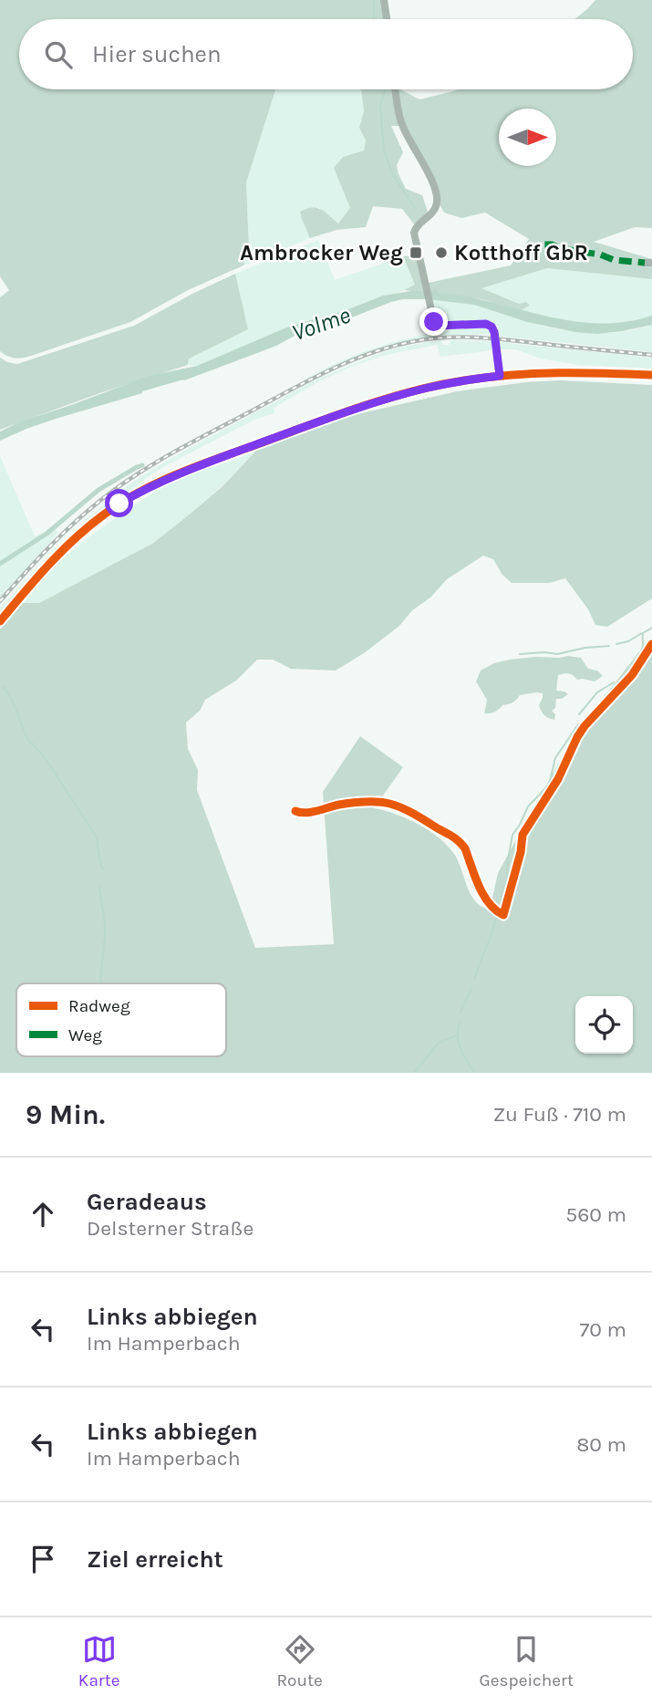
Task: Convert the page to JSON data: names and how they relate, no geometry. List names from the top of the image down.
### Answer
{
  "water": ["Volme"],
  "places": {
    "transit": ["Ambrocker Weg"],
    "other": ["Kotthoff GbR"]
  },
  "legend": ["Radweg", "Weg"],
  "north": "right",
  "page": {
    "search": "Hier suchen",
    "heading": ["9 Min.", "Zu Fuß · 710 m"],
    "list": [
      ["Geradeaus", "Delsterner Straße", "560 m"],
      ["Links abbiegen", "Im Hamperbach", "70 m"],
      ["Links abbiegen", "Im Hamperbach", "80 m"],
      "Ziel erreicht"
    ],
    "nav": ["Karte", "Route", "Gespeichert"]
  }
}
